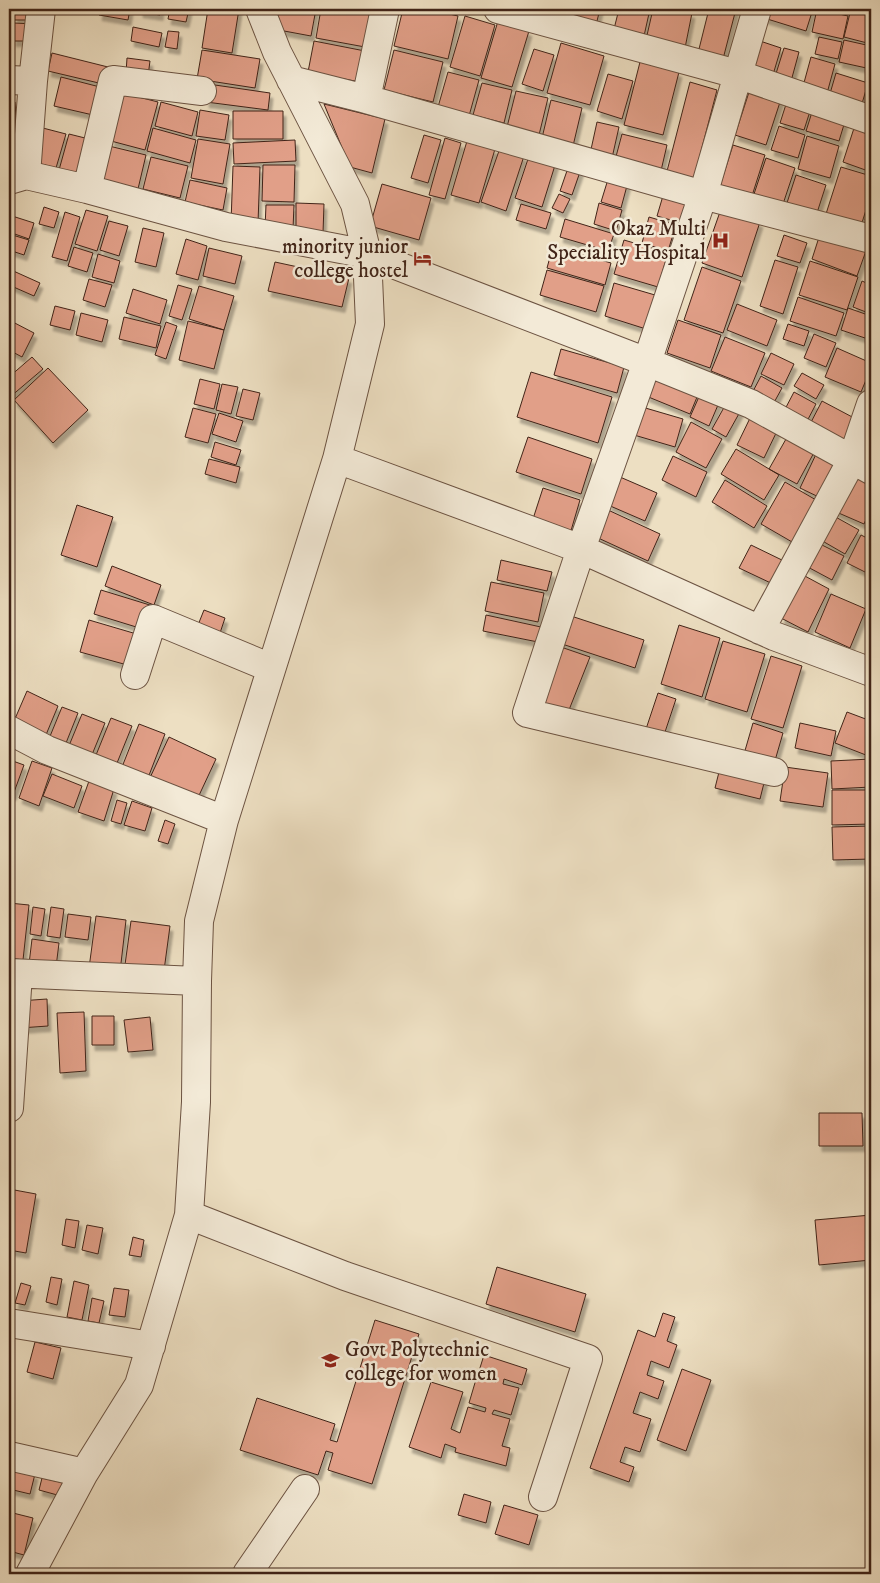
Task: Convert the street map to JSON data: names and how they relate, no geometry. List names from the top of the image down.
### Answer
{
  "places": {
    "hospital": ["Okaz Multi Speciality Hospital"],
    "hotel": ["minority junior college hostel"],
    "school or university": ["Govt Polytechnic college for women"]
  }
}
